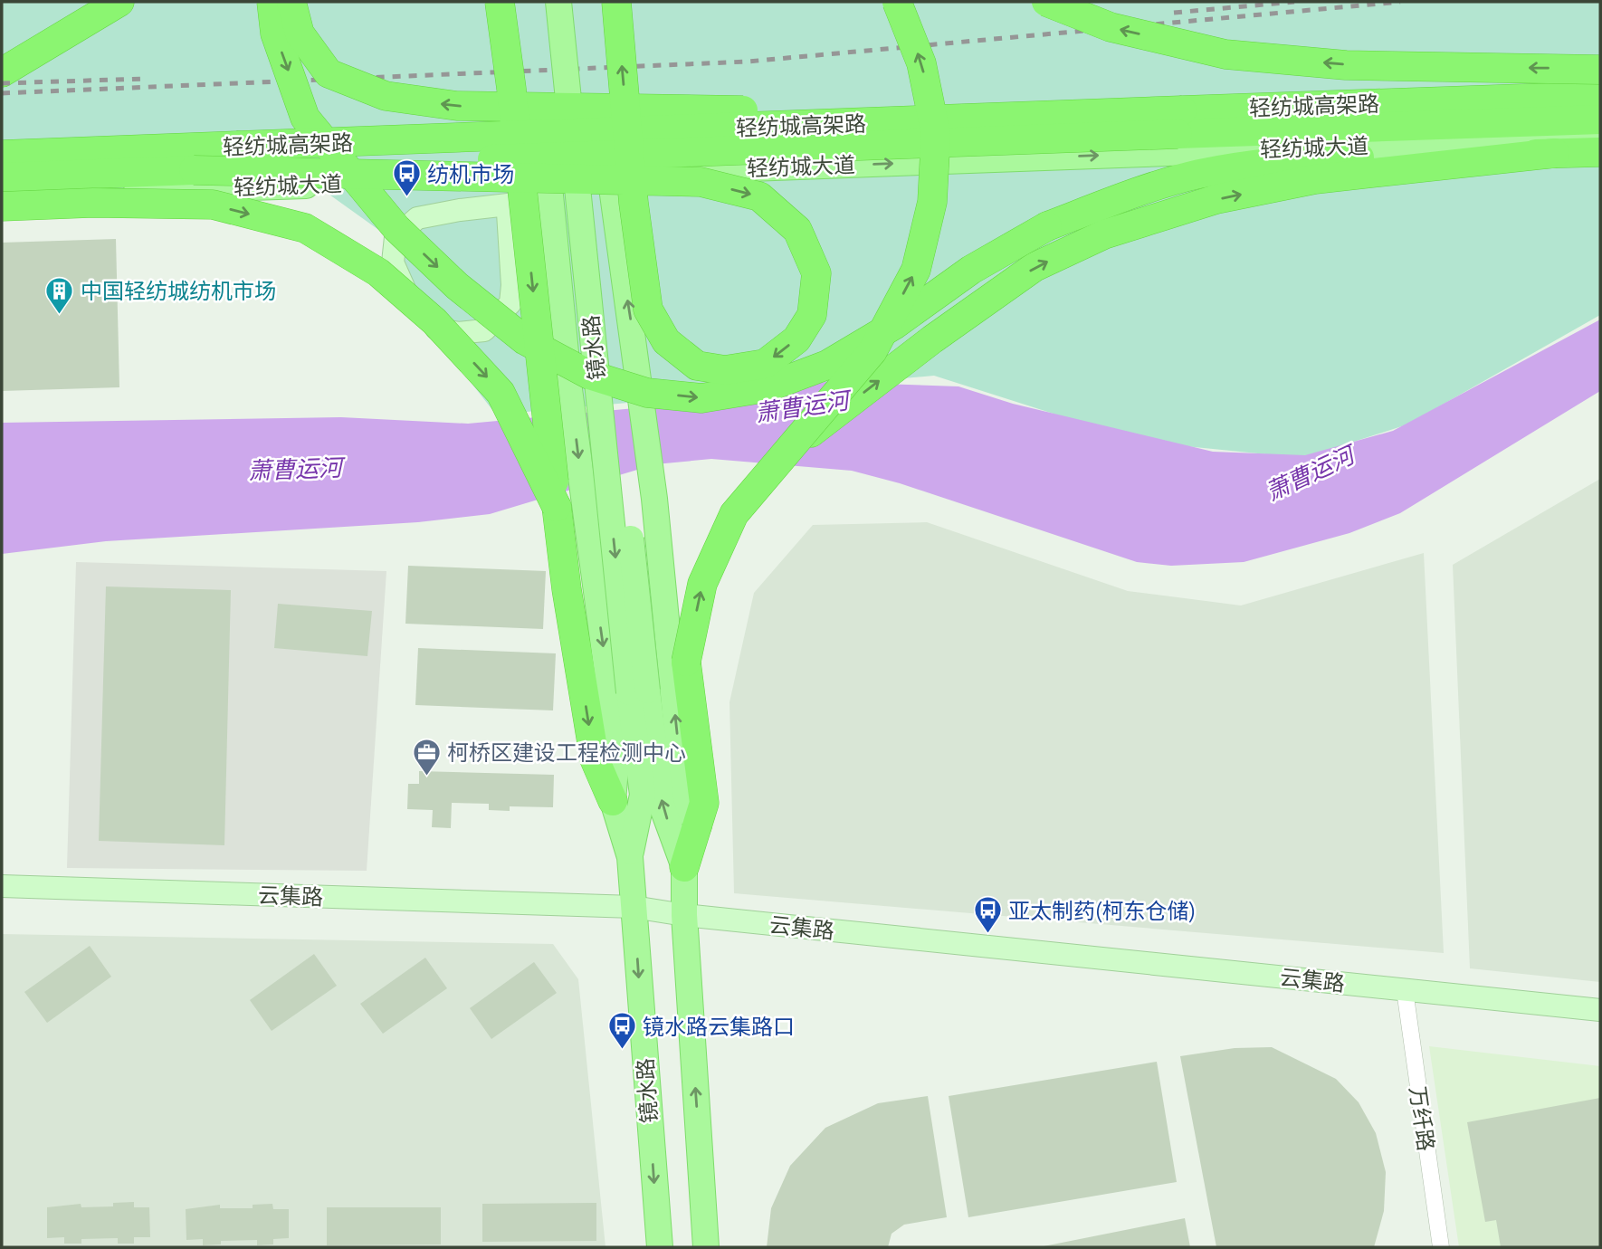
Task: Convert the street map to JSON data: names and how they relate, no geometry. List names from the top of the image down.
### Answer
{
  "streets": {
    "highway": ["轻纺城高架路"],
    "main road": ["轻纺城大道", "镜水路"],
    "street": ["云集路", "万纤路"]
  },
  "crossings": [
    ["镜水路", "云集路"],
    ["云集路", "万纤路"]
  ],
  "water": ["萧曹运河"],
  "places": {
    "bus stop": ["纺机市场", "亚太制药(柯东仓储)", "镜水路云集路口"],
    "building": ["中国轻纺城纺机市场"],
    "office": ["柯桥区建设工程检测中心"]
  }
}
